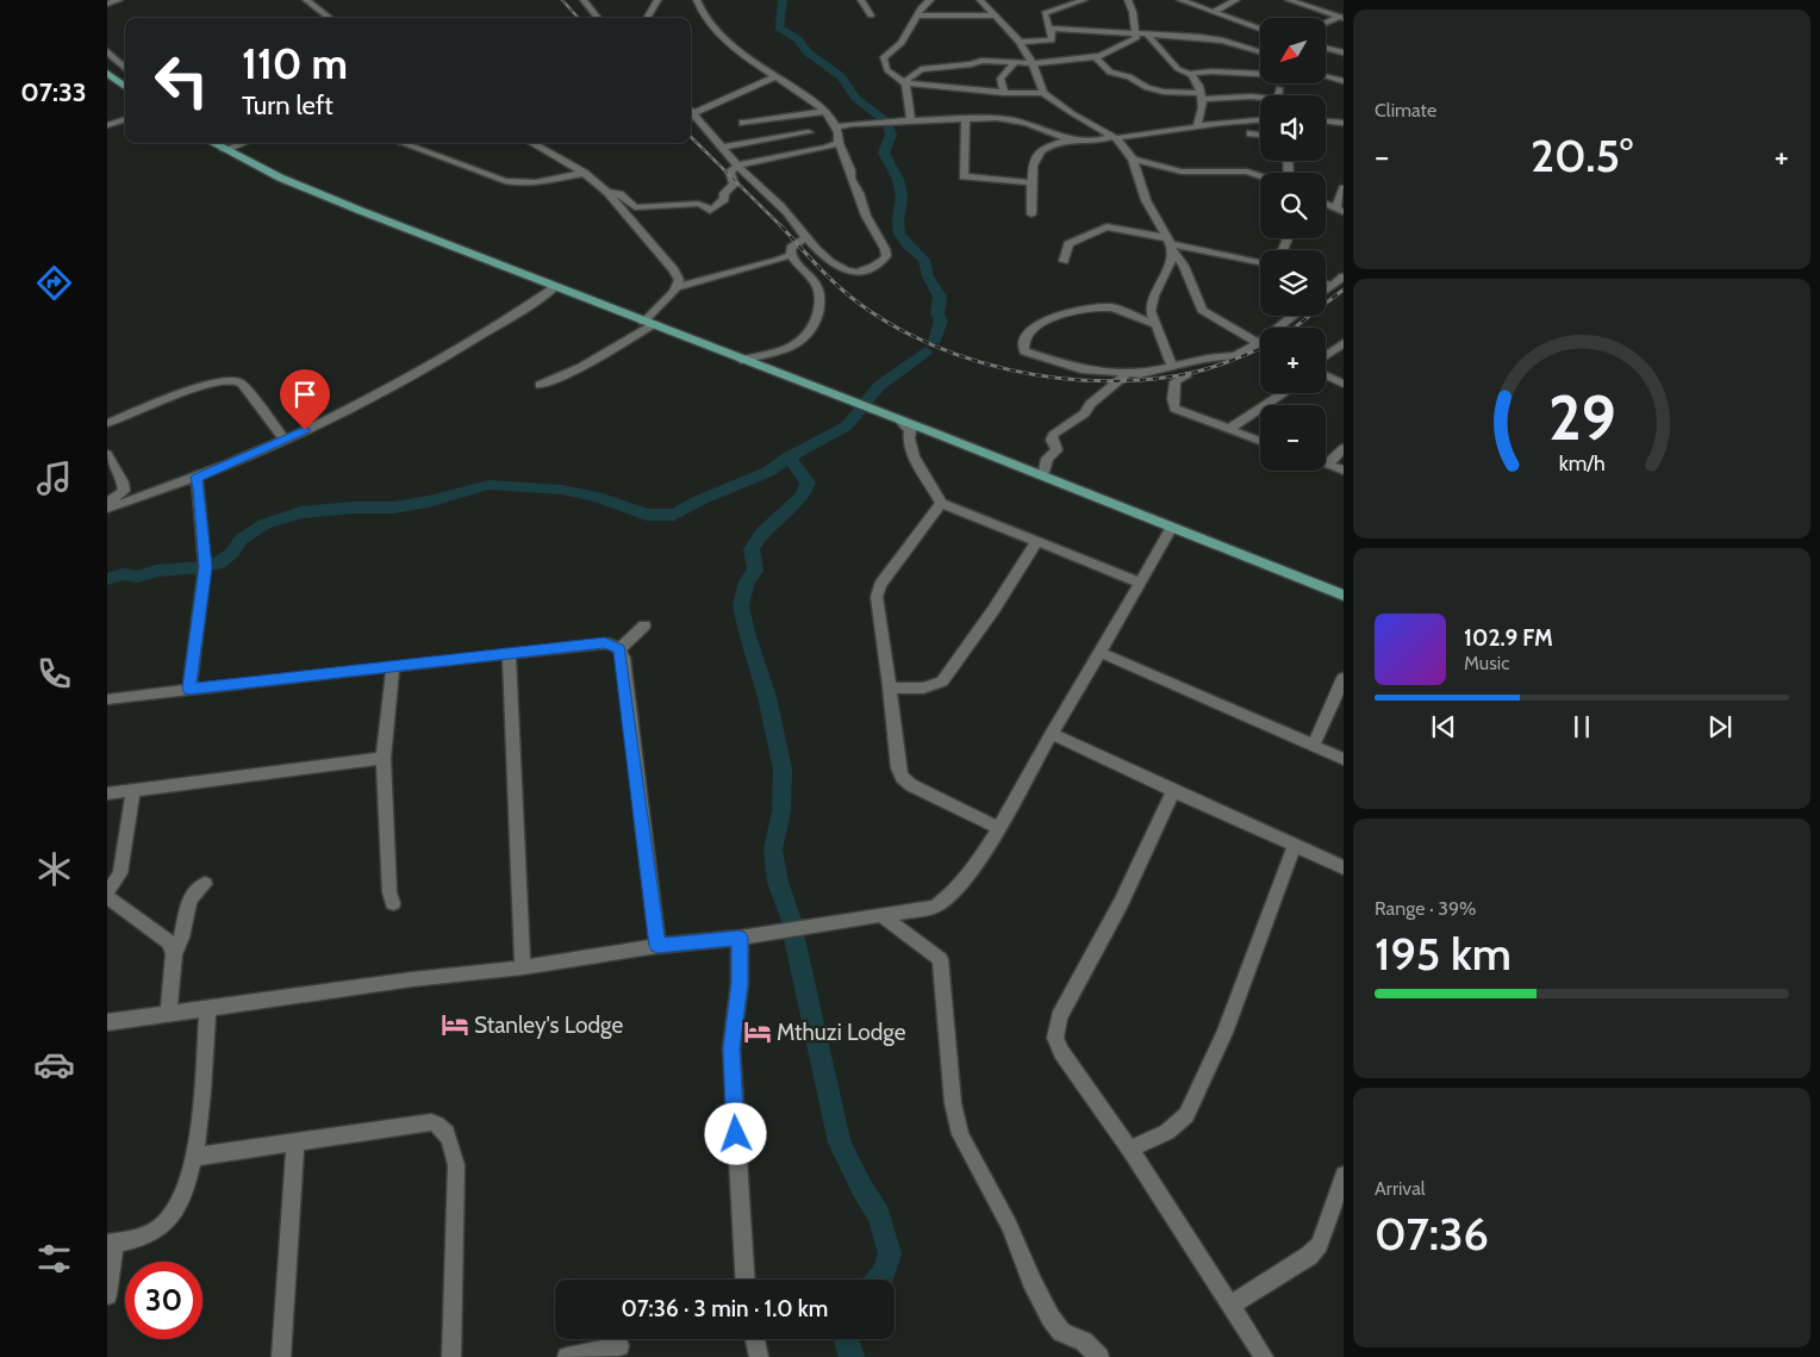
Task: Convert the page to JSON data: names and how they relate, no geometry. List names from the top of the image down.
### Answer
{
  "places": {
    "hotel": ["Stanley's Lodge", "Mthuzi Lodge"]
  },
  "north": "bottom left",
  "page": {
    "tabs": "07:33",
    "tile": [
      "Climate",
      ["Range · 39%", "195 km"],
      ["Arrival", "07:36"]
    ],
    "map_buttons": ["+", "−"],
    "turn": ["110 m", "Turn left"],
    "heat": ["−", "20.5°", "+"],
    "song": ["102.9 FM", "Music"],
    "limit": "30",
    "trip": "07:36 · 3 min · 1.0 km",
    "gauge": ["29", "km/h"]
  }
}
